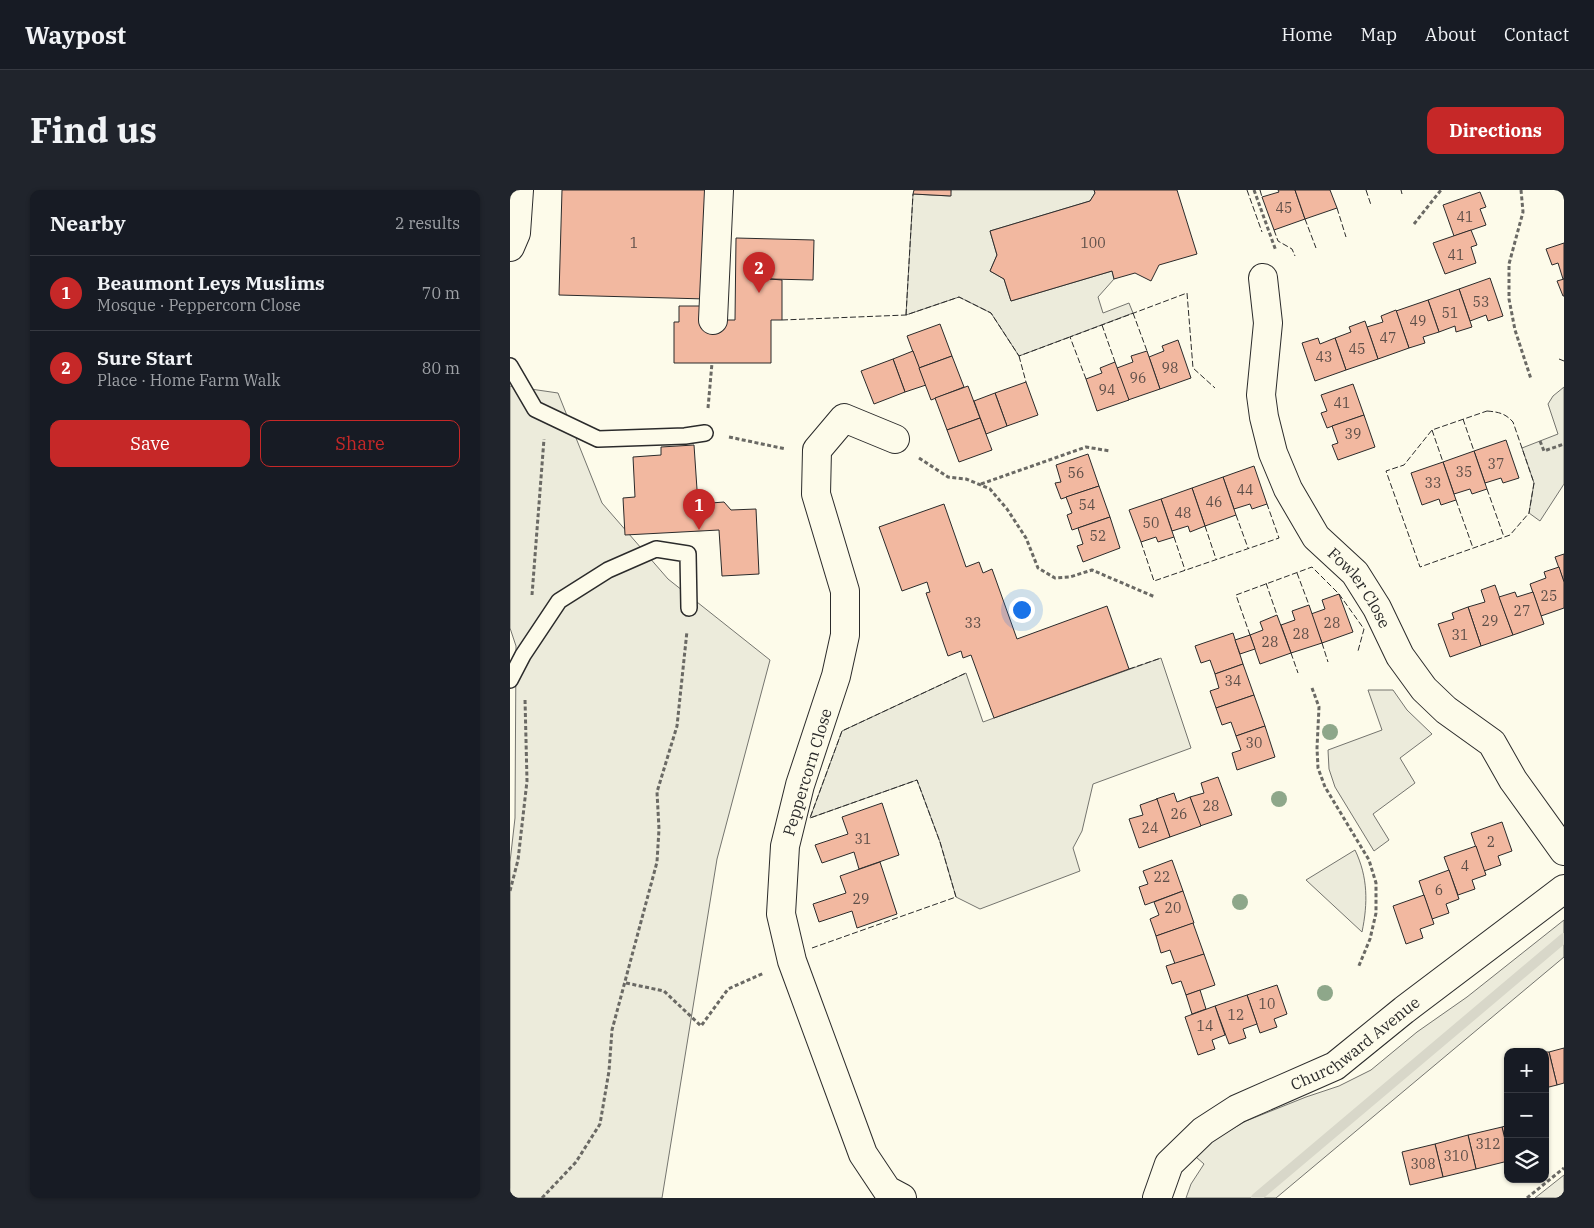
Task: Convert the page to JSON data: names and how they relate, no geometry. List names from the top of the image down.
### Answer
{
  "streets": {
    "street": ["Fowler Close", "Peppercorn Close", "Churchward Avenue"]
  },
  "house_numbers": [
    "45",
    "41",
    "1",
    "100",
    "41",
    "53",
    "51",
    "49",
    "47",
    "45",
    "43",
    "98",
    "96",
    "94",
    "41",
    "39",
    "37",
    "35",
    "56",
    "33",
    "44",
    "46",
    "54",
    "48",
    "50",
    "52",
    "25",
    "27",
    "29",
    "33",
    "28",
    "28",
    "31",
    "28",
    "34",
    "30",
    "28",
    "26",
    "24",
    "31",
    "2",
    "4",
    "22",
    "6",
    "29",
    "20",
    "10",
    "12",
    "14",
    "312",
    "310",
    "308"
  ],
  "page": {
    "header": "Waypost",
    "nav": [
      "Home",
      "Map",
      "About",
      "Contact"
    ],
    "title": "Find us",
    "buttons": [
      "Directions",
      ["Save", "Share"]
    ],
    "heading": ["Nearby", "2 results"],
    "pins": ["2", "1"],
    "list": [
      {
        "mark": "1",
        "name": "Beaumont Leys Muslims",
        "note": "Mosque · Peppercorn Close",
        "value": "70 m"
      },
      {
        "mark": "2",
        "name": "Sure Start",
        "note": "Place · Home Farm Walk",
        "value": "80 m"
      }
    ],
    "map_buttons": ["+", "−"]
  }
}
